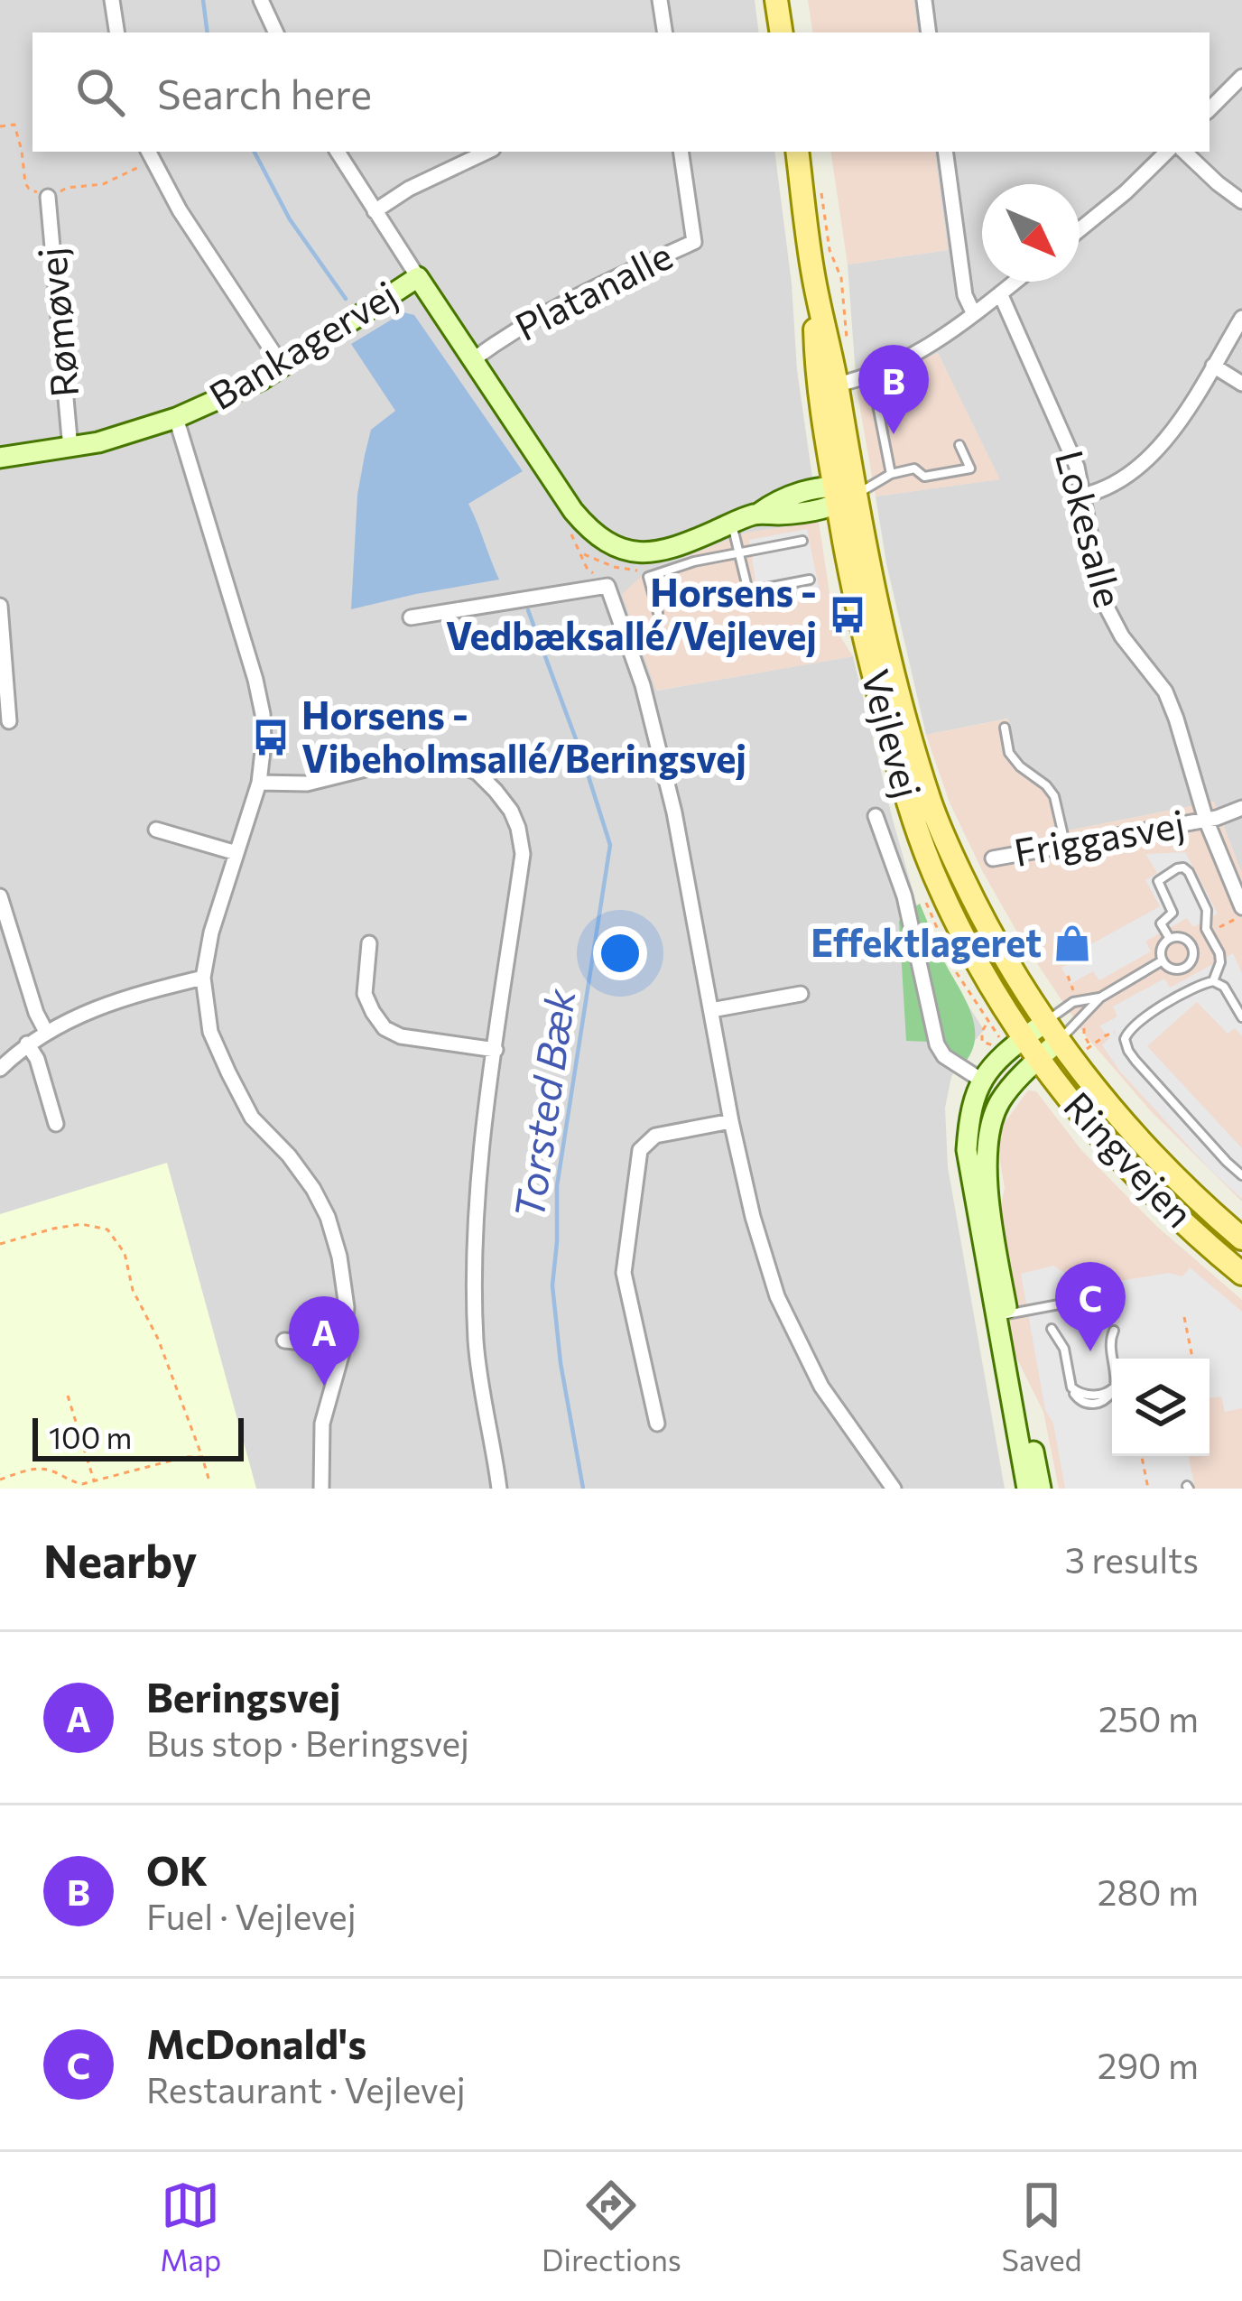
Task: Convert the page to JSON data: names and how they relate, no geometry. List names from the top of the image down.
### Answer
{
  "streets": {
    "main road": ["Vejlevej", "Ringvejen"],
    "street": [
      "Platanalle",
      "Rømøvej",
      "Bankagervej",
      "Lokesalle",
      "Friggasvej"
    ]
  },
  "crossings": [
    ["Rømøvej", "Bankagervej"],
    ["Lokesalle", "Friggasvej"],
    ["Vejlevej", "Ringvejen"]
  ],
  "water": ["Torsted Bæk"],
  "places": {
    "bus stop": ["Horsens - Vedbæksallé/Vejlevej", "Horsens - Vibeholmsallé/Beringsvej"],
    "shop": ["Effektlageret"]
  },
  "scale_bar": "100 m",
  "north": "bottom right",
  "page": {
    "search": "Search here",
    "pins": ["B", "C", "A"],
    "scale": "100 m",
    "heading": ["Nearby", "3 results"],
    "list": [
      {
        "mark": "A",
        "name": "Beringsvej",
        "note": "Bus stop · Beringsvej",
        "value": "250 m"
      },
      {
        "mark": "B",
        "name": "OK",
        "note": "Fuel · Vejlevej",
        "value": "280 m"
      },
      {
        "mark": "C",
        "name": "McDonald's",
        "note": "Restaurant · Vejlevej",
        "value": "290 m"
      }
    ],
    "nav": ["Map", "Directions", "Saved"]
  }
}
